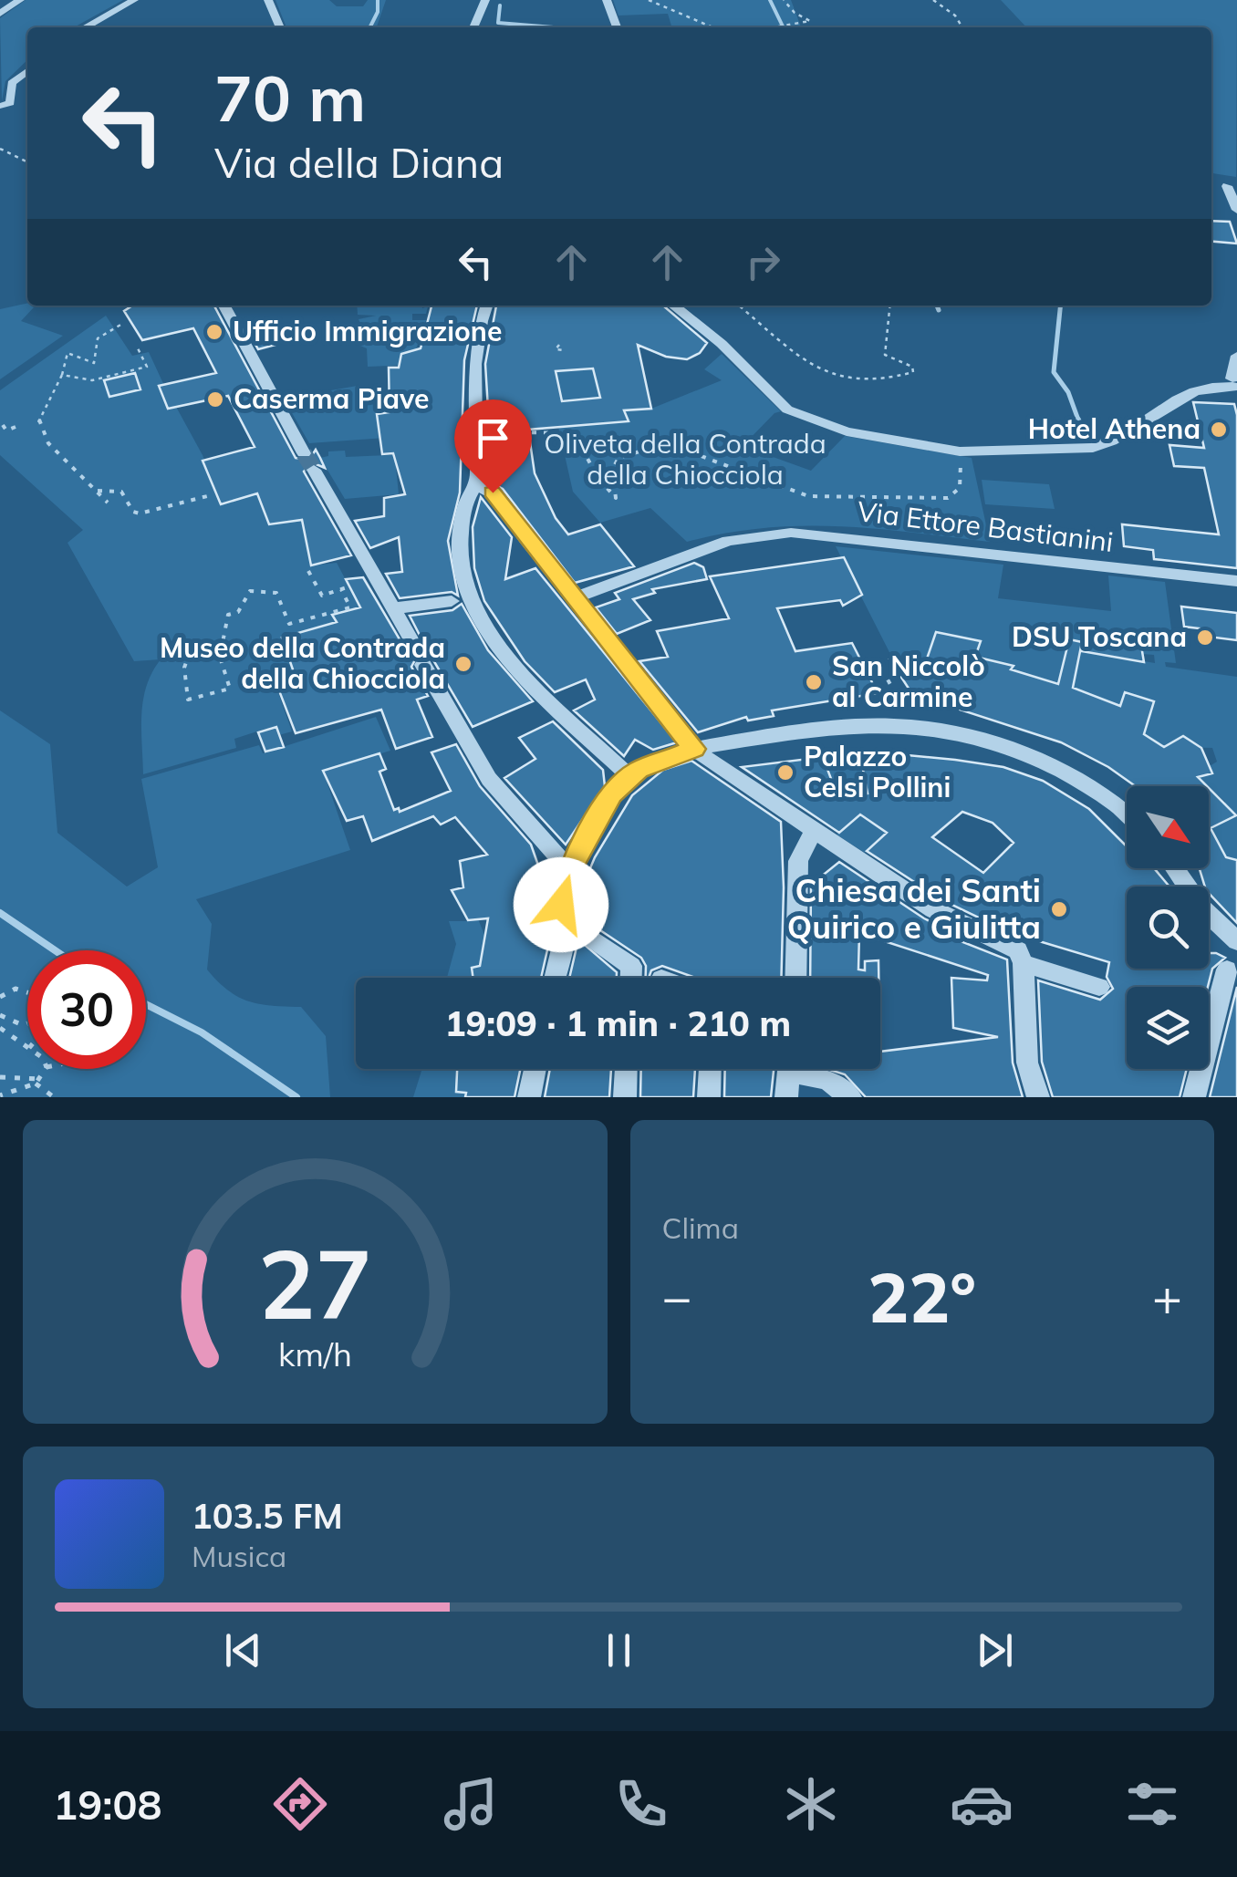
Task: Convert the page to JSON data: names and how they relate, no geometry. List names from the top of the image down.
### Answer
{
  "streets": {
    "street": ["Via Ettore Bastianini"]
  },
  "parks": ["Oliveta della Contrada della Chiocciola"],
  "places": [
    "Ufficio Immigrazione",
    "Caserma Piave",
    "Hotel Athena",
    "DSU Toscana",
    "Museo della Contrada della Chiocciola",
    "San Niccolò al Carmine",
    "Palazzo Celsi Pollini",
    "Chiesa dei Santi Quirico e Giulitta"
  ],
  "north": "bottom right",
  "page": {
    "turn": ["70 m", "Via della Diana"],
    "limit": "30",
    "trip": "19:09 · 1 min · 210 m",
    "tile": "Clima",
    "heat": ["−", "22°", "+"],
    "song": ["103.5 FM", "Musica"],
    "tabs": "19:08",
    "gauge": ["27", "km/h"]
  }
}
